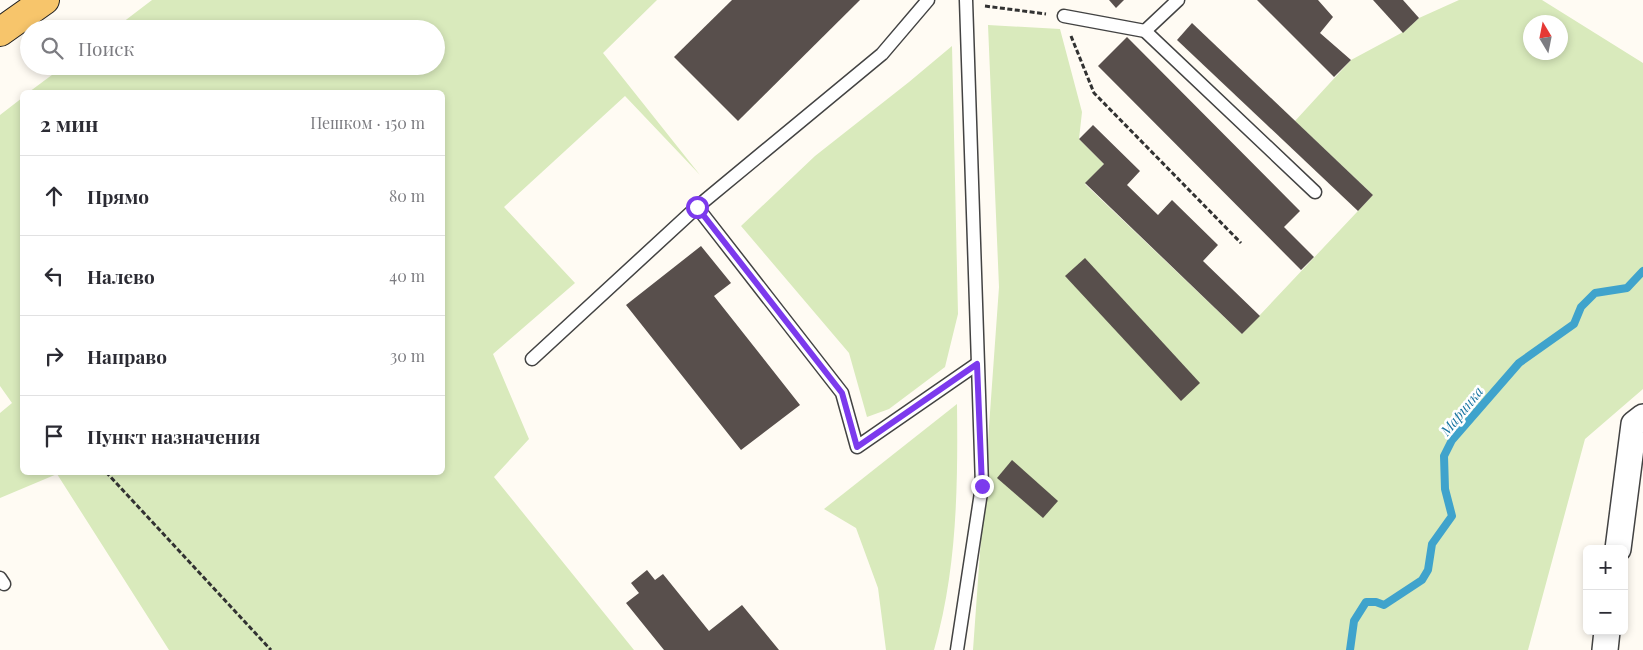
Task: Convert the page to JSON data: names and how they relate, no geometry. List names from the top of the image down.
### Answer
{
  "water": ["Маринка"],
  "north": "top",
  "page": {
    "search": "Поиск",
    "heading": ["2 мин", "Пешком · 150 m"],
    "list": [
      ["Прямо", "80 m"],
      ["Налево", "40 m"],
      ["Направо", "30 m"],
      "Пункт назначения"
    ],
    "map_buttons": ["+", "−"]
  }
}
